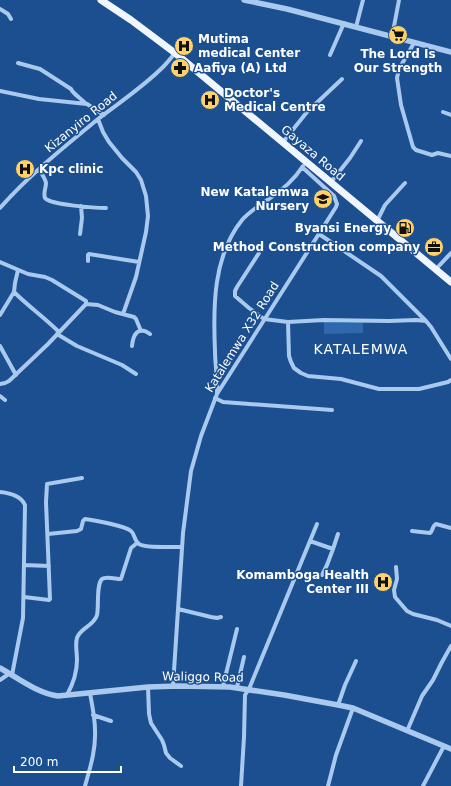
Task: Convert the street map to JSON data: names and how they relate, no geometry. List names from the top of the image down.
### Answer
{
  "streets": {
    "main road": ["Gayaza Road"],
    "street": ["Kizanyiro Road", "Katalemwa X32 Road", "Waliggo Road"]
  },
  "crossings": [
    ["Kizanyiro Road", "Gayaza Road"],
    ["Gayaza Road", "Katalemwa X32 Road"],
    ["Katalemwa X32 Road", "Waliggo Road"]
  ],
  "districts": ["KATALEMWA"],
  "places": {
    "supermarket": ["The Lord Is Our Strength"],
    "hospital": [
      "Mutima medical Center",
      "Doctor's Medical Centre",
      "Kpc clinic",
      "Komamboga Health Center III"
    ],
    "pharmacy": ["Aafiya (A) Ltd"],
    "school or university": ["New Katalemwa Nursery"],
    "fuel station": ["Byansi Energy"],
    "office": ["Method Construction company"]
  },
  "scale_bar": "200 m"
}
